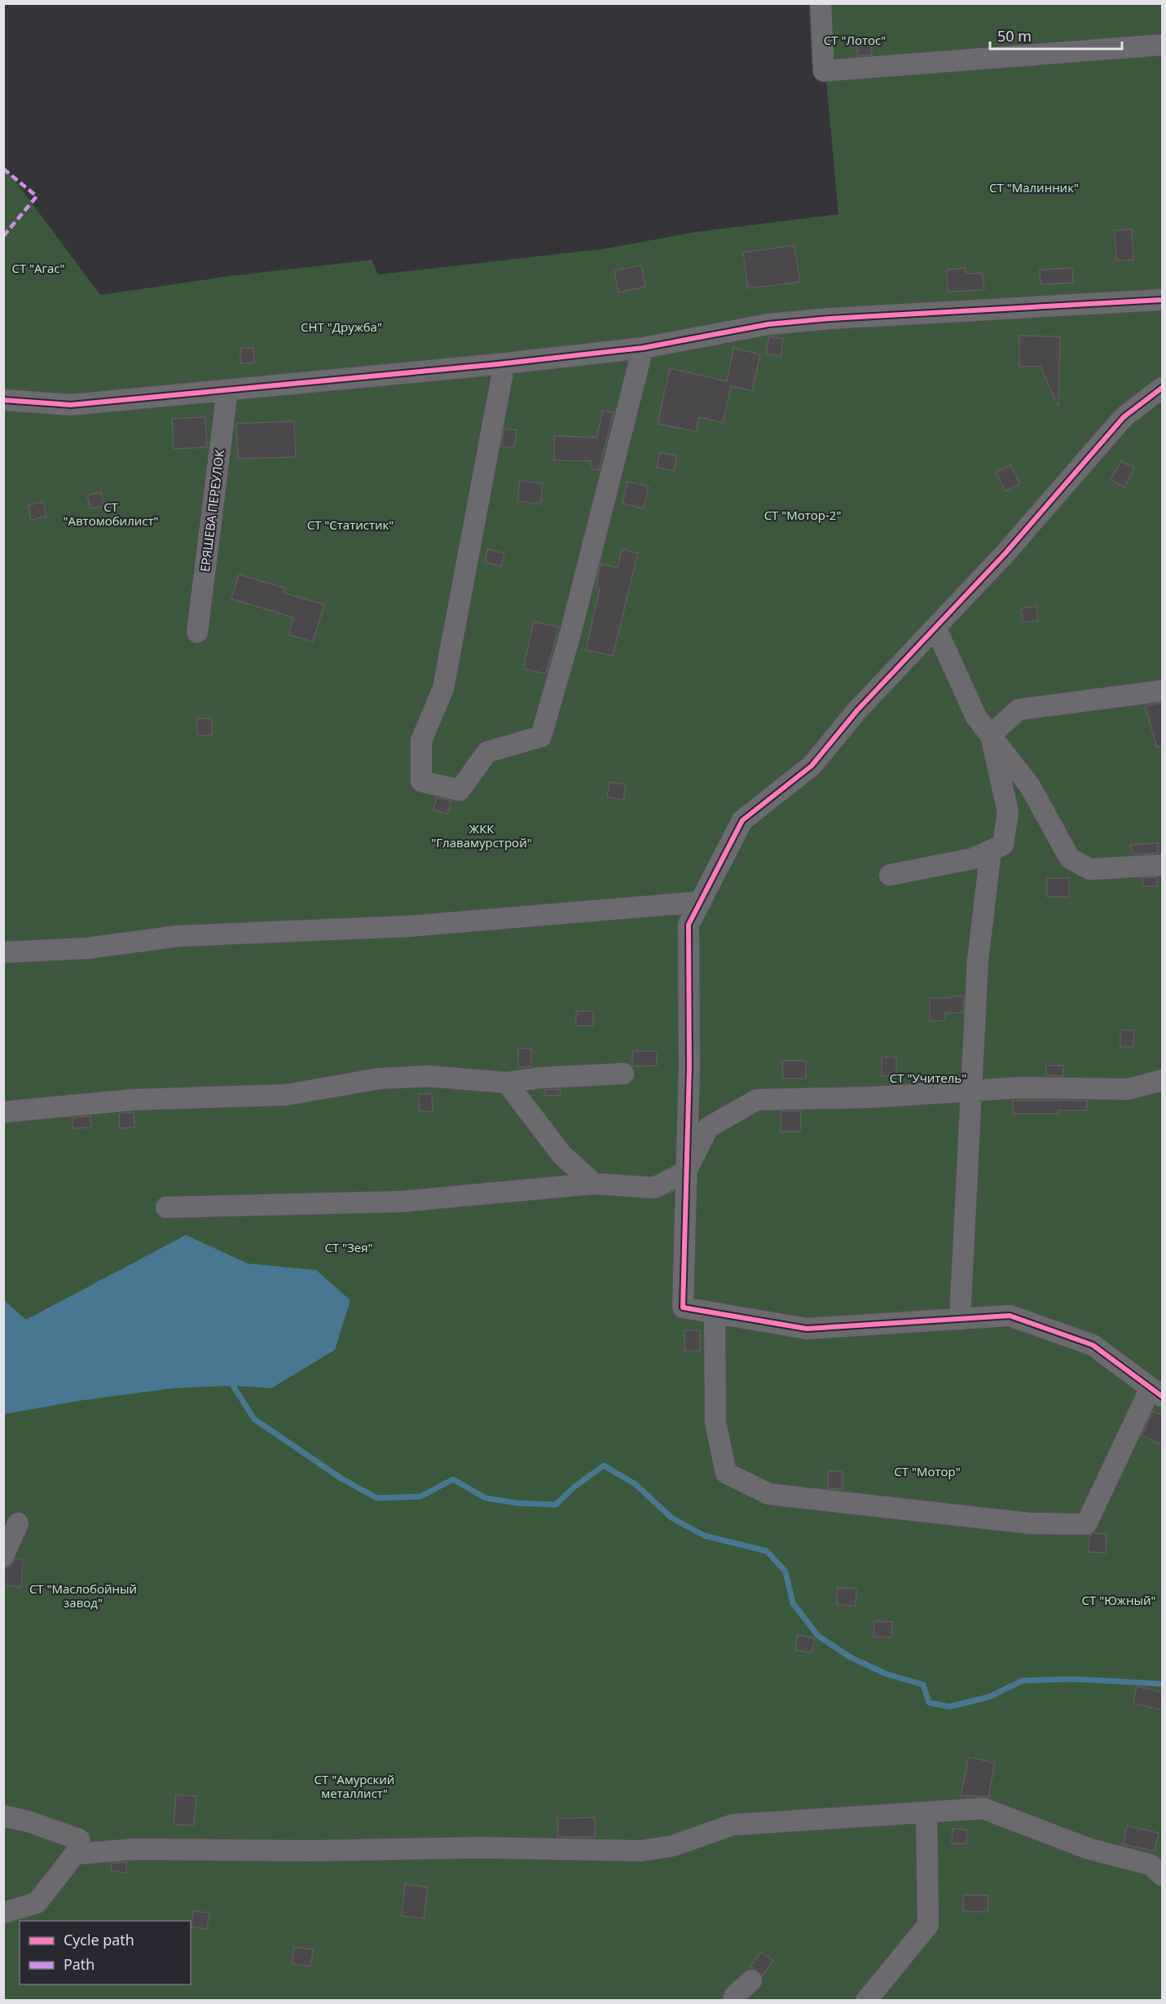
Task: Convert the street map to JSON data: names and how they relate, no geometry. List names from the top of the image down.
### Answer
{
  "streets": {
    "street": ["ЕРЯШЕВА ПЕРЕУЛОК"]
  },
  "parks": [
    "СТ \"Лотос\"",
    "СТ \"Малинник\"",
    "СТ \"Агас\"",
    "СНТ \"Дружба\"",
    "СТ \"Автомобилист\"",
    "СТ \"Мотор-2\"",
    "СТ \"Статистик\"",
    "ЖКК \"Главамурстрой\"",
    "СТ \"Учитель\"",
    "СТ \"Зея\"",
    "СТ \"Мотор\"",
    "СТ \"Маслобойный завод\"",
    "СТ \"Южный\"",
    "СТ \"Амурский металлист\""
  ],
  "legend": ["Cycle path", "Path"],
  "scale_bar": "50 m"
}
